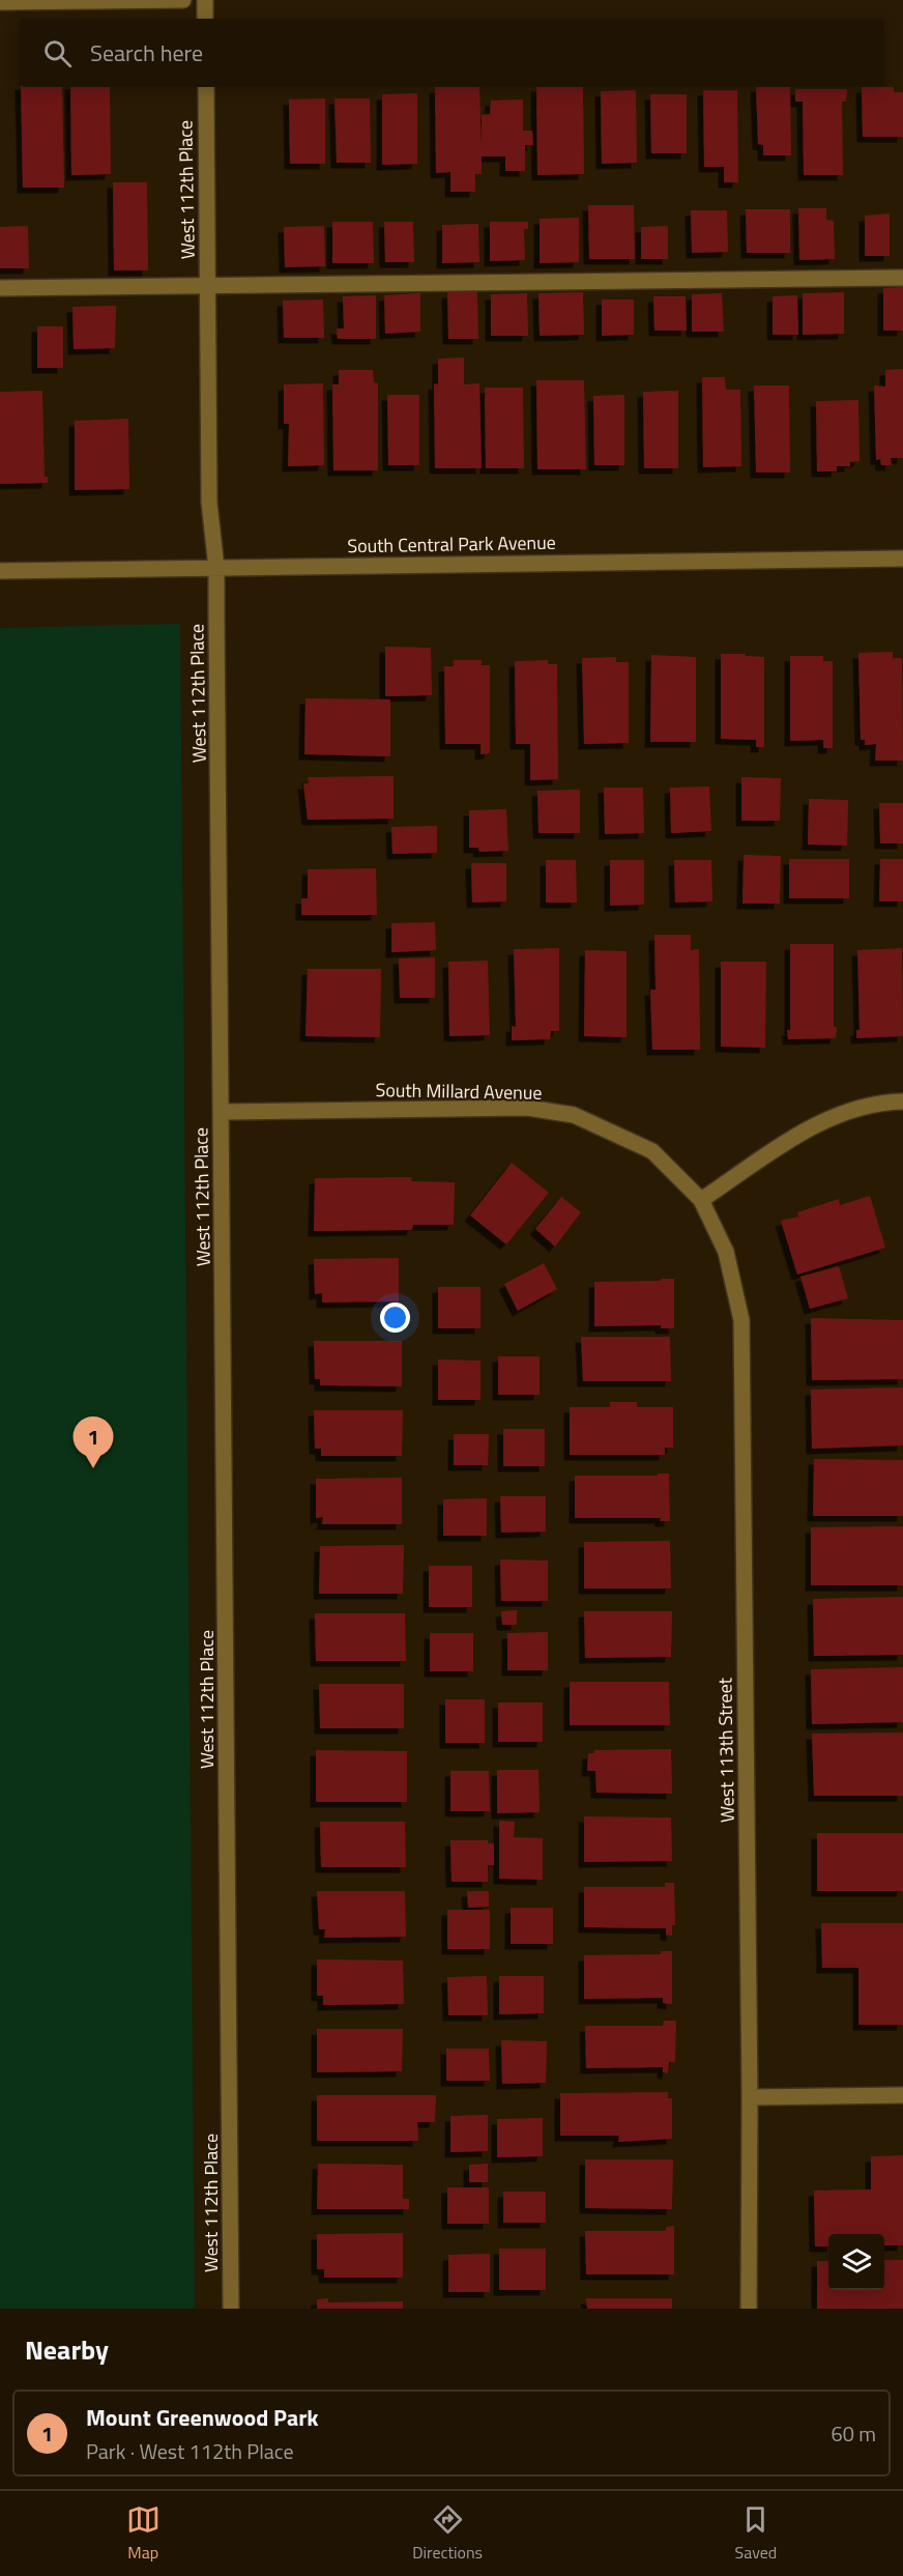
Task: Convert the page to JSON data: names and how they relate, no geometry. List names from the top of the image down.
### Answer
{
  "streets": {
    "street": [
      "West 112th Place",
      "South Central Park Avenue",
      "South Millard Avenue",
      "West 113th Street"
    ]
  },
  "crossings": [
    ["West 112th Place", "South Central Park Avenue"],
    ["West 112th Place", "South Millard Avenue"],
    ["South Millard Avenue", "West 113th Street"]
  ],
  "page": {
    "search": "Search here",
    "pins": "1",
    "heading": "Nearby",
    "list": [
      {
        "mark": "1",
        "name": "Mount Greenwood Park",
        "note": "Park · West 112th Place",
        "value": "60 m"
      }
    ],
    "nav": ["Map", "Directions", "Saved"]
  }
}
